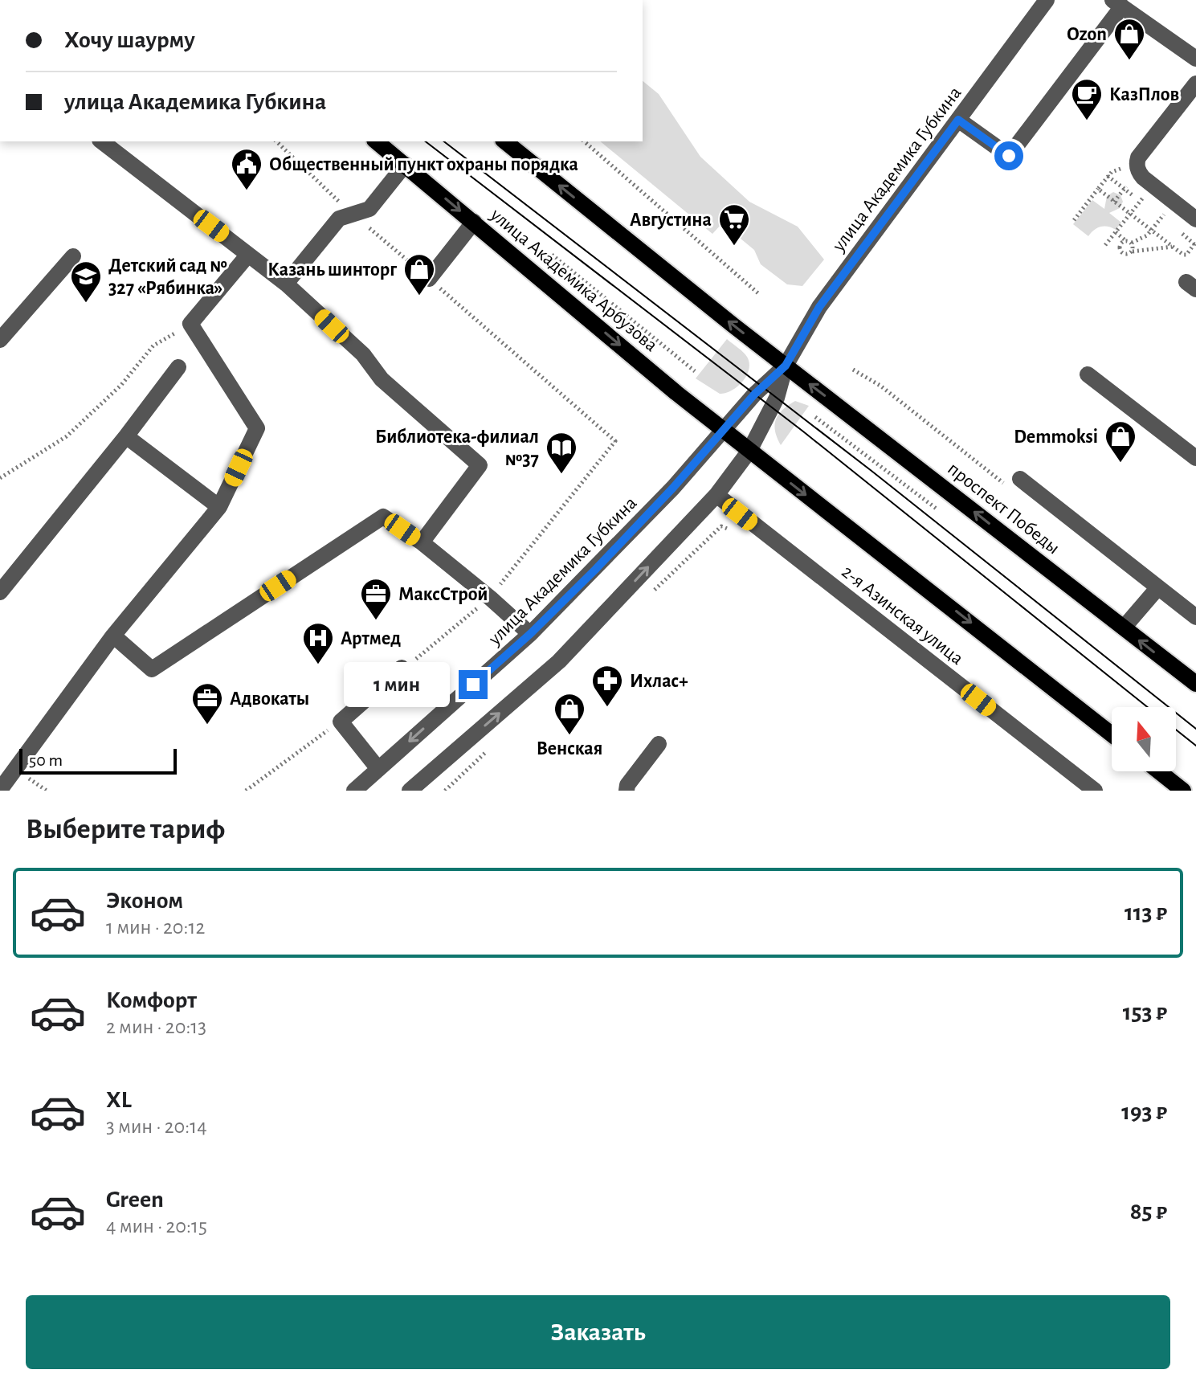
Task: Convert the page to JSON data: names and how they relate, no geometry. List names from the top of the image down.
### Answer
{
  "streets": {
    "main road": ["улица Академика Арбузова", "проспект Победы"],
    "street": ["улица Академика Губкина", "2-я Азинская улица"]
  },
  "crossings": [
    ["улица Академика Губкина", "улица Академика Арбузова"],
    ["улица Академика Губкина", "проспект Победы"],
    ["улица Академика Губкина", "2-я Азинская улица"]
  ],
  "places": {
    "shop": [
      "Ozon",
      "Казань шинторг",
      "Demmoksi",
      "Венская"
    ],
    "cafe": ["КазПлов"],
    "public building": ["Общественный пункт охраны порядка"],
    "supermarket": ["Августина"],
    "school or university": ["Детский сад № 327 «Рябинка»"],
    "library": ["Библиотека-филиал №37"],
    "office": ["МаксСтрой", "Адвокаты"],
    "hospital": ["Артмед"],
    "pharmacy": ["Ихлас+"]
  },
  "scale_bar": "50 m",
  "north": "top",
  "page": {
    "banner": ["Хочу шаурму", "улица Академика Губкина"],
    "bubble": "1 мин",
    "scale": "50 m",
    "heading": "Выберите тариф",
    "list": [
      {
        "name": "Эконом",
        "note": "1 мин · 20:12",
        "value": "113 ₽"
      },
      {
        "name": "Комфорт",
        "note": "2 мин · 20:13",
        "value": "153 ₽"
      },
      {
        "name": "XL",
        "note": "3 мин · 20:14",
        "value": "193 ₽"
      },
      {
        "name": "Green",
        "note": "4 мин · 20:15",
        "value": "85 ₽"
      }
    ],
    "buttons": "Заказать"
  }
}
